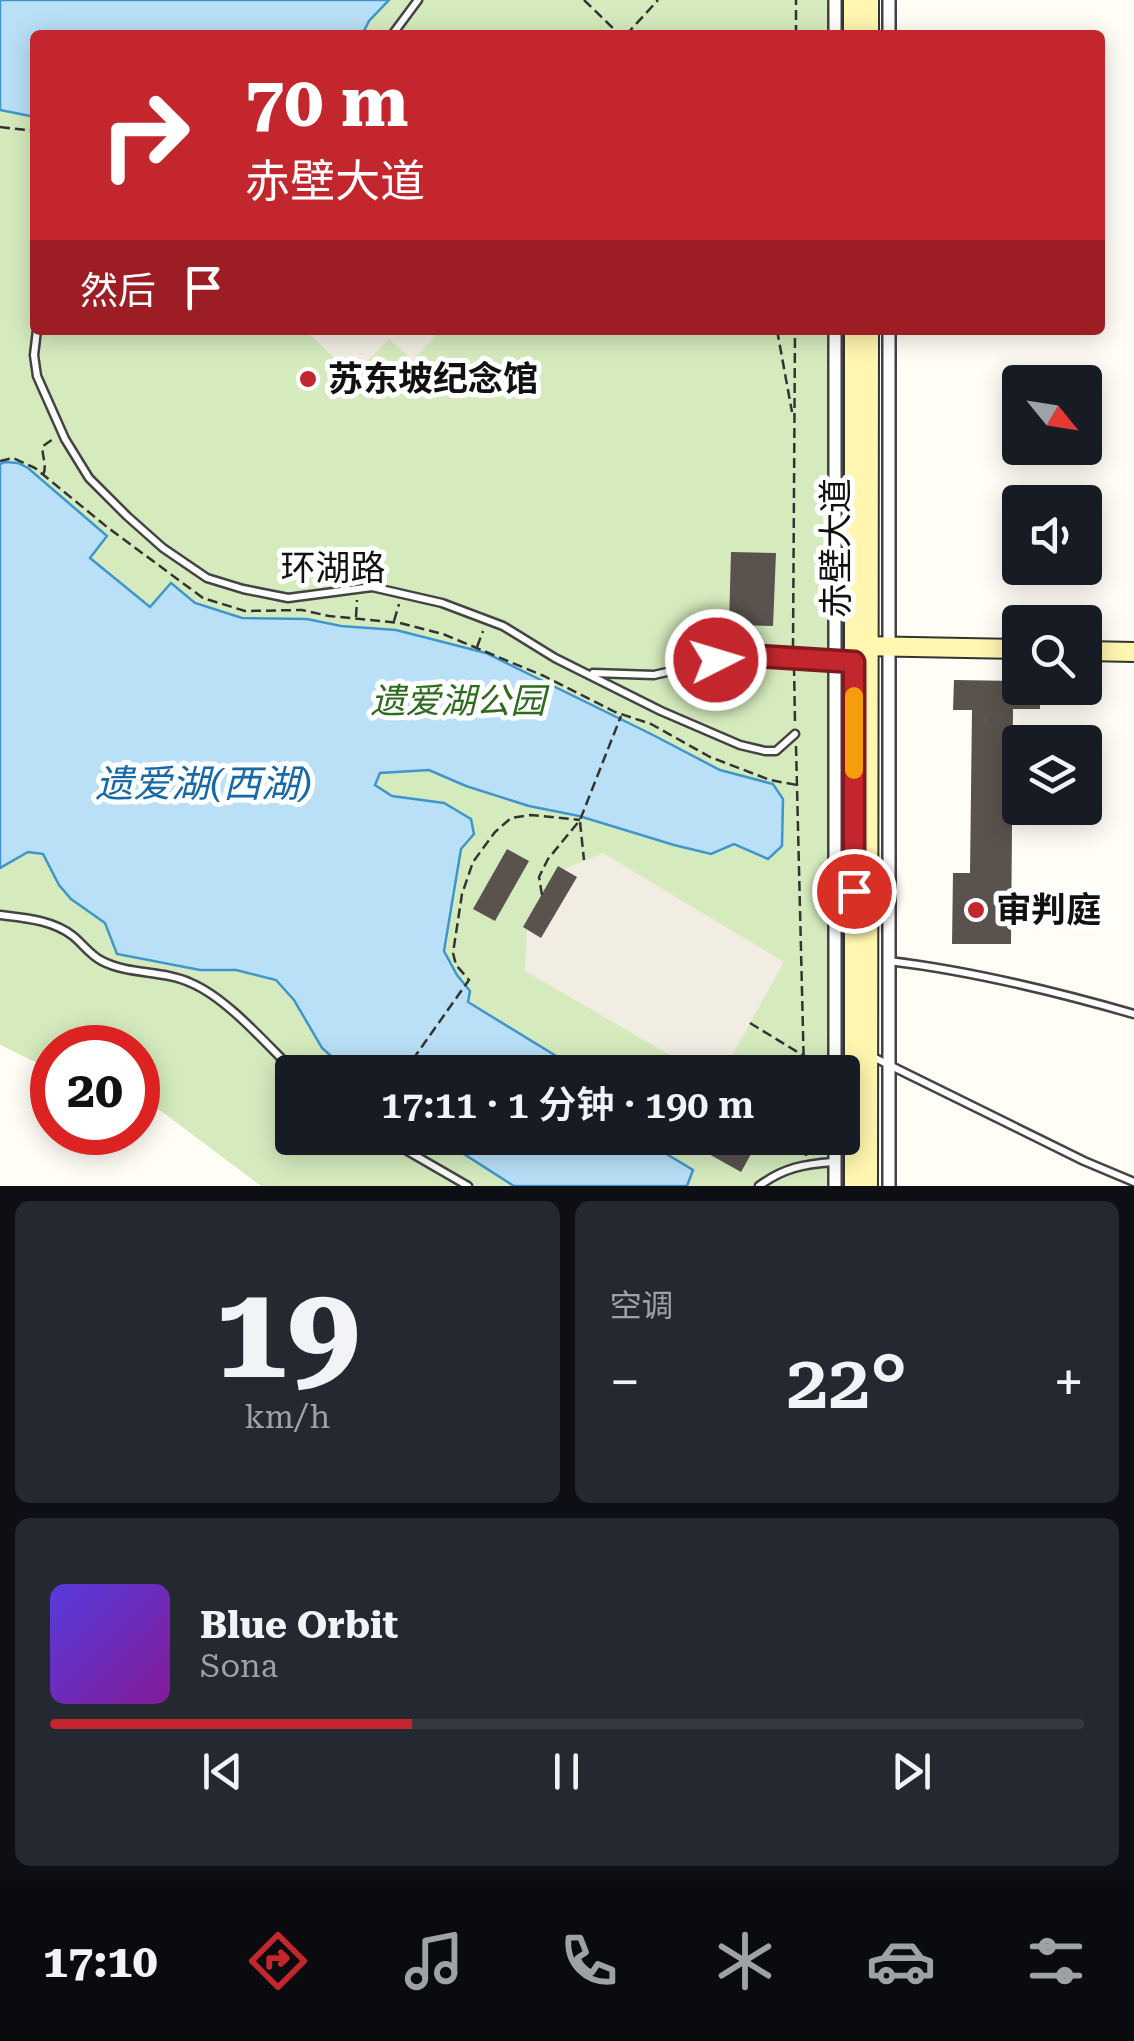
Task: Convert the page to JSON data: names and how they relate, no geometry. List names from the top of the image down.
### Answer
{
  "streets": {
    "main road": ["赤壁大道"],
    "lane": ["环湖路"]
  },
  "water": ["遗爱湖(西湖)"],
  "parks": ["遗爱湖公园"],
  "places": ["苏东坡纪念馆", "审判庭"],
  "north": "bottom right",
  "page": {
    "turn": ["70 m", "赤壁大道"],
    "then": "然后",
    "limit": "20",
    "trip": "17:11 · 1 分钟 · 190 m",
    "tile": [
      ["19", "km/h"],
      "空调"
    ],
    "heat": ["−", "22°", "+"],
    "song": ["Blue Orbit", "Sona"],
    "tabs": "17:10"
  }
}
